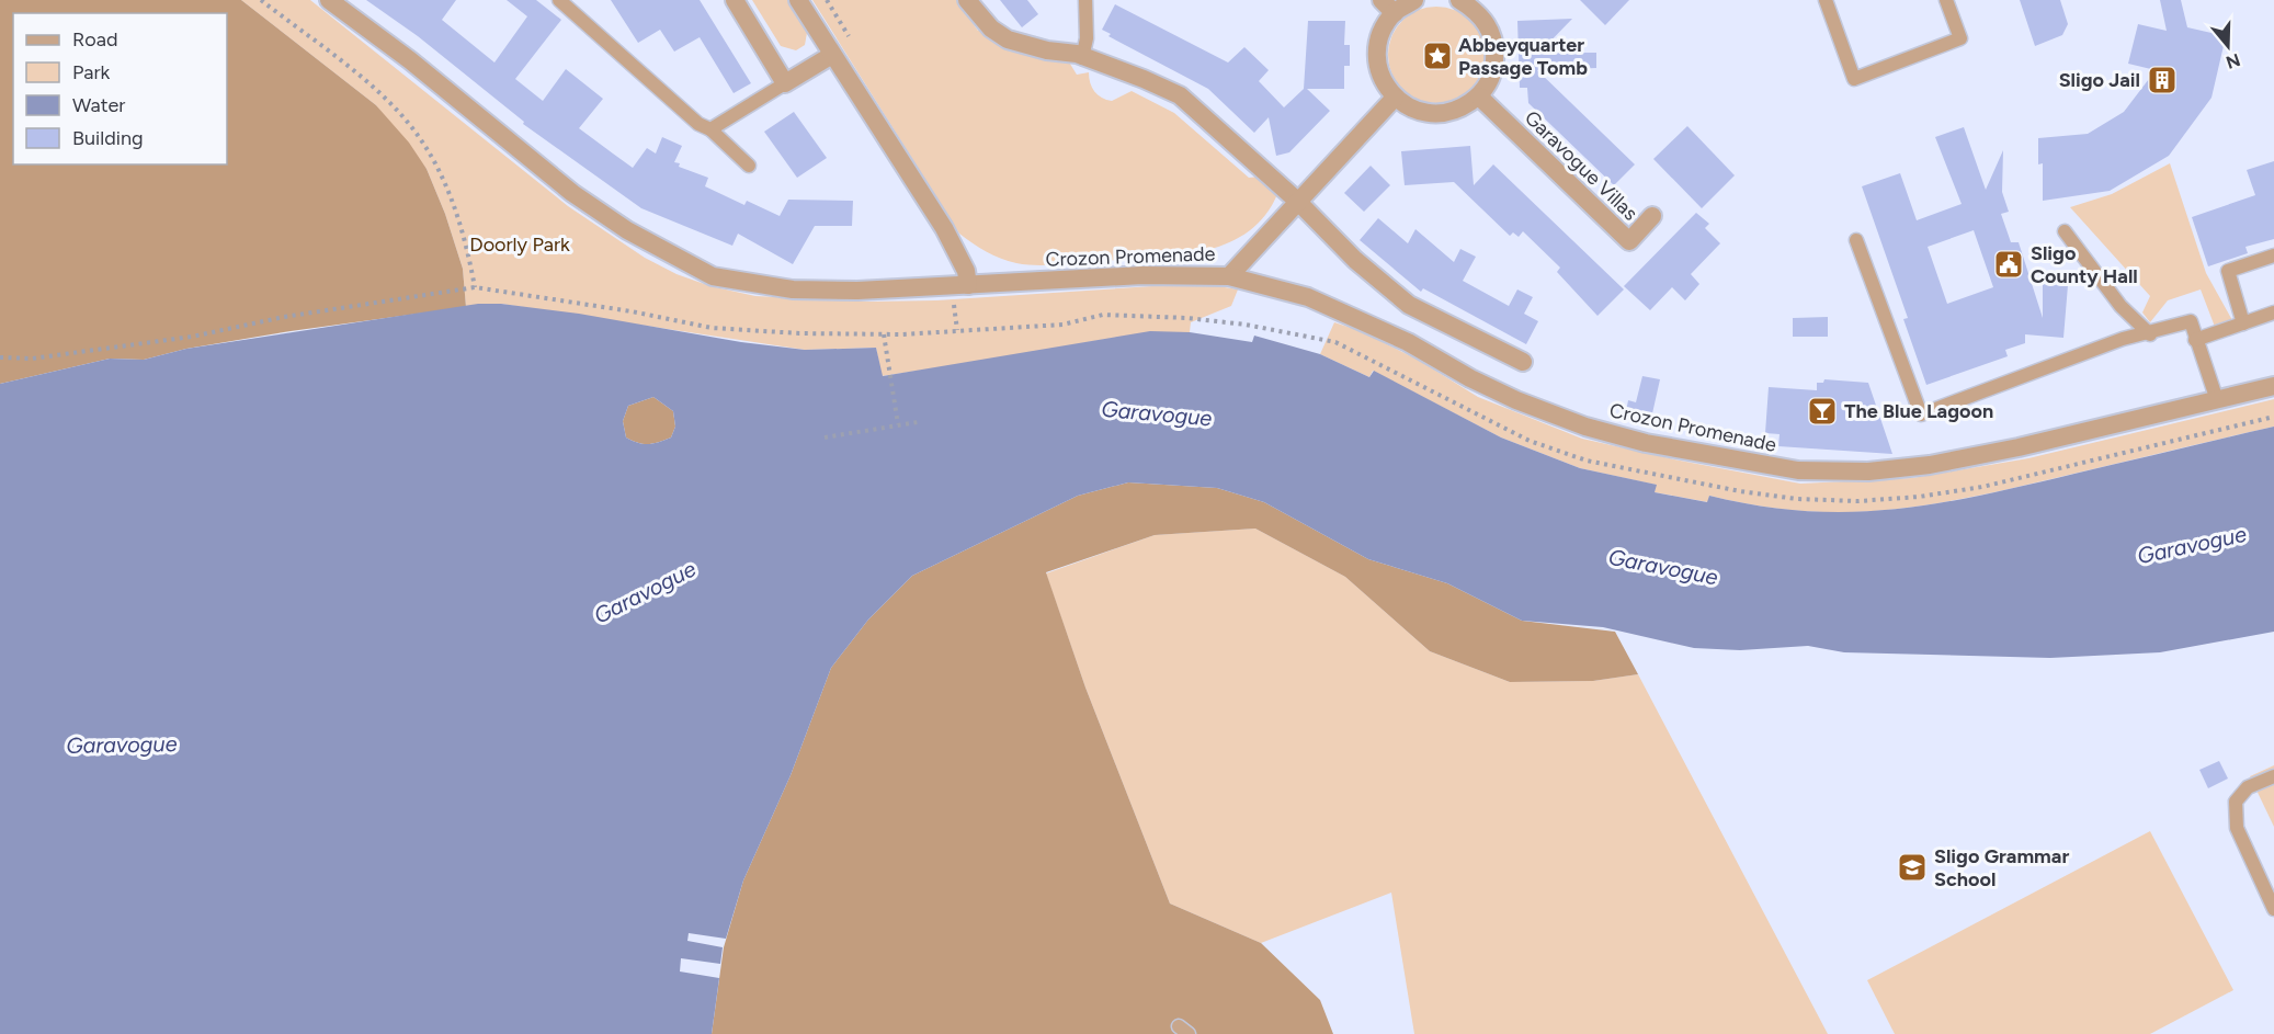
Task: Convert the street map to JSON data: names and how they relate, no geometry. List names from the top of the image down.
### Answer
{
  "streets": {
    "street": ["Garavogue Villas", "Crozon Promenade"]
  },
  "water": ["Garavogue"],
  "parks": ["Doorly Park"],
  "places": {
    "place": ["Abbeyquarter Passage Tomb"],
    "building": ["Sligo Jail"],
    "public building": ["Sligo County Hall"],
    "bar": ["The Blue Lagoon"],
    "school or university": ["Sligo Grammar School"]
  },
  "legend": [
    "Road",
    "Park",
    "Water",
    "Building"
  ],
  "north": "bottom"
}
